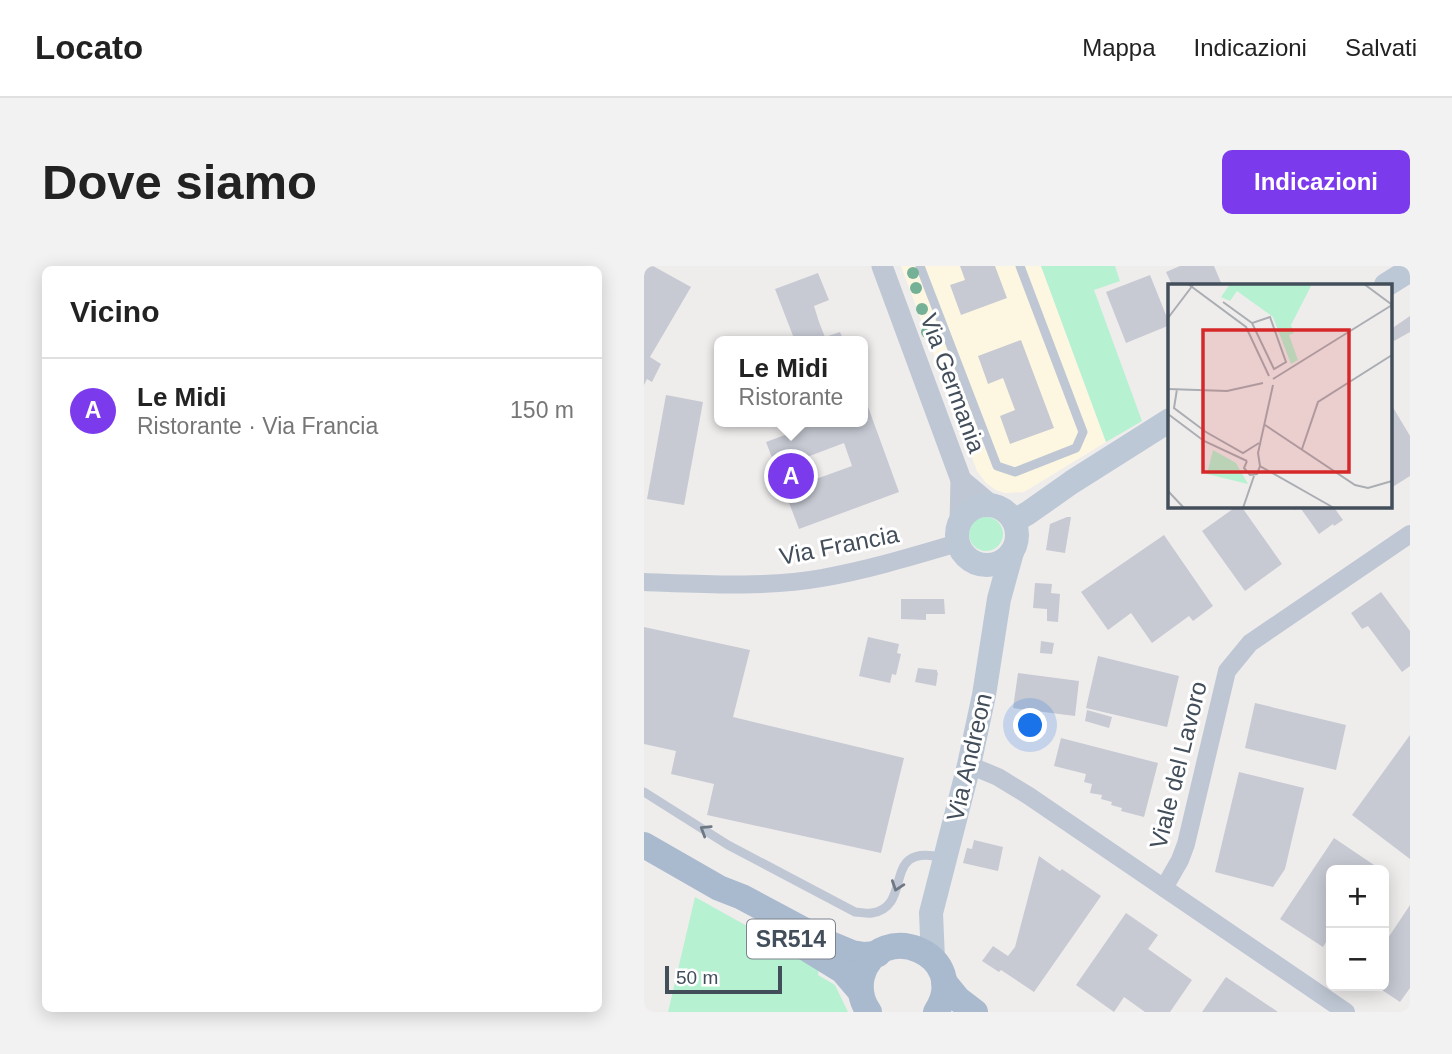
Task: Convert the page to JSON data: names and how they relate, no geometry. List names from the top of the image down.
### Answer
{
  "streets": {
    "main road": ["Via Andreon", "SR514"],
    "street": ["Via Germania", "Via Francia", "Viale del Lavoro"]
  },
  "crossings": [
    ["Via Germania", "Via Francia"],
    ["Via Germania", "Via Andreon"],
    ["Via Francia", "Via Andreon"],
    ["Via Andreon", "SR514"]
  ],
  "scale_bar": "50 m",
  "page": {
    "header": "Locato",
    "nav": ["Mappa", "Indicazioni", "Salvati"],
    "buttons": "Indicazioni",
    "title": "Dove siamo",
    "heading": "Vicino",
    "popup": ["Le Midi", "Ristorante"],
    "list": [
      {
        "mark": "A",
        "name": "Le Midi",
        "note": "Ristorante · Via Francia",
        "value": "150 m"
      }
    ],
    "pins": "A",
    "map_buttons": ["+", "−"],
    "scale": "50 m"
  }
}
